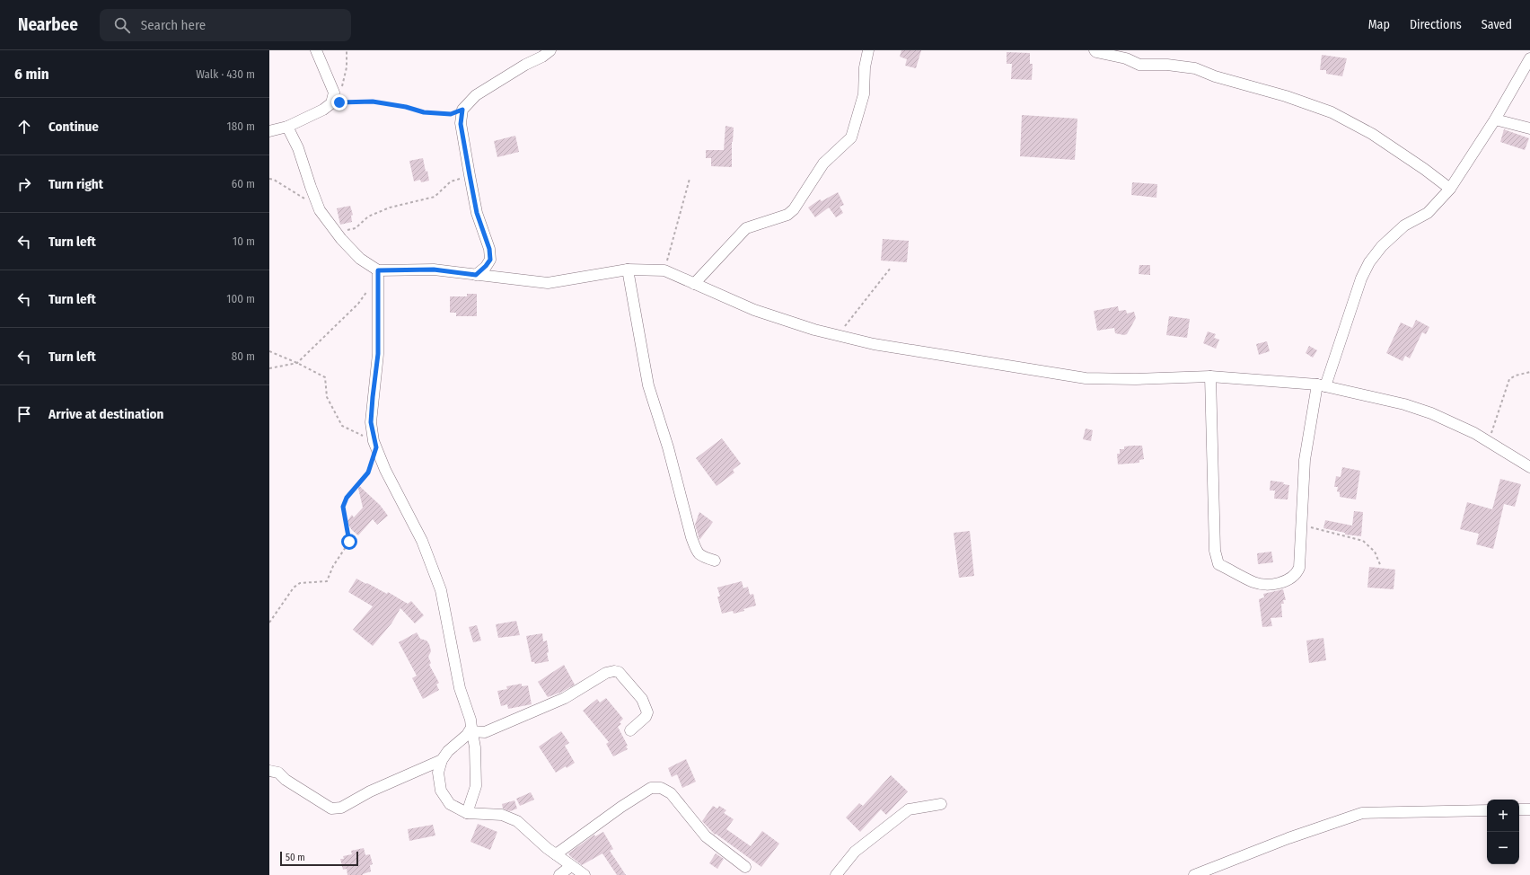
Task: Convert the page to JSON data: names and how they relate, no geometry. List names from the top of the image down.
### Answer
{
  "scale_bar": "50 m",
  "page": {
    "header": "Nearbee",
    "search": "Search here",
    "nav": ["Map", "Directions", "Saved"],
    "heading": ["6 min", "Walk · 430 m"],
    "list": [
      ["Continue", "180 m"],
      ["Turn right", "60 m"],
      ["Turn left", "10 m"],
      ["Turn left", "100 m"],
      ["Turn left", "80 m"],
      "Arrive at destination"
    ],
    "map_buttons": ["+", "−"],
    "scale": "50 m"
  }
}
